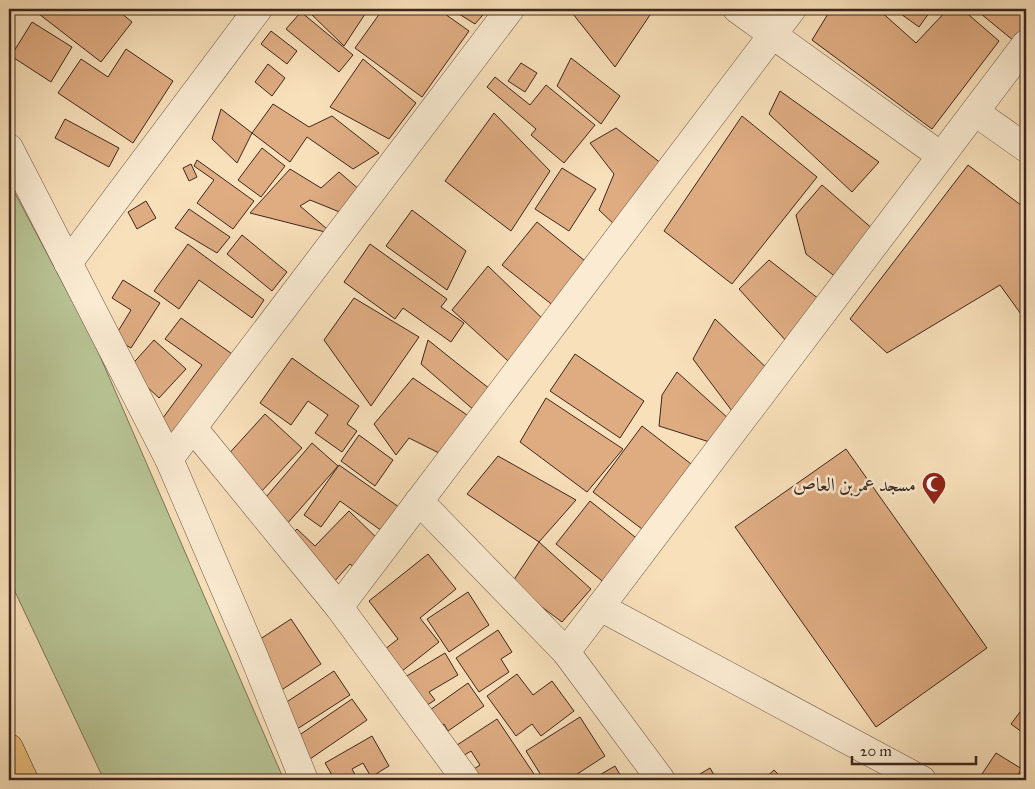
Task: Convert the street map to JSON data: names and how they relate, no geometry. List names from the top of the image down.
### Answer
{
  "places": {
    "mosque": ["مسجد عمربن العاص"]
  },
  "scale_bar": "20 m"
}
